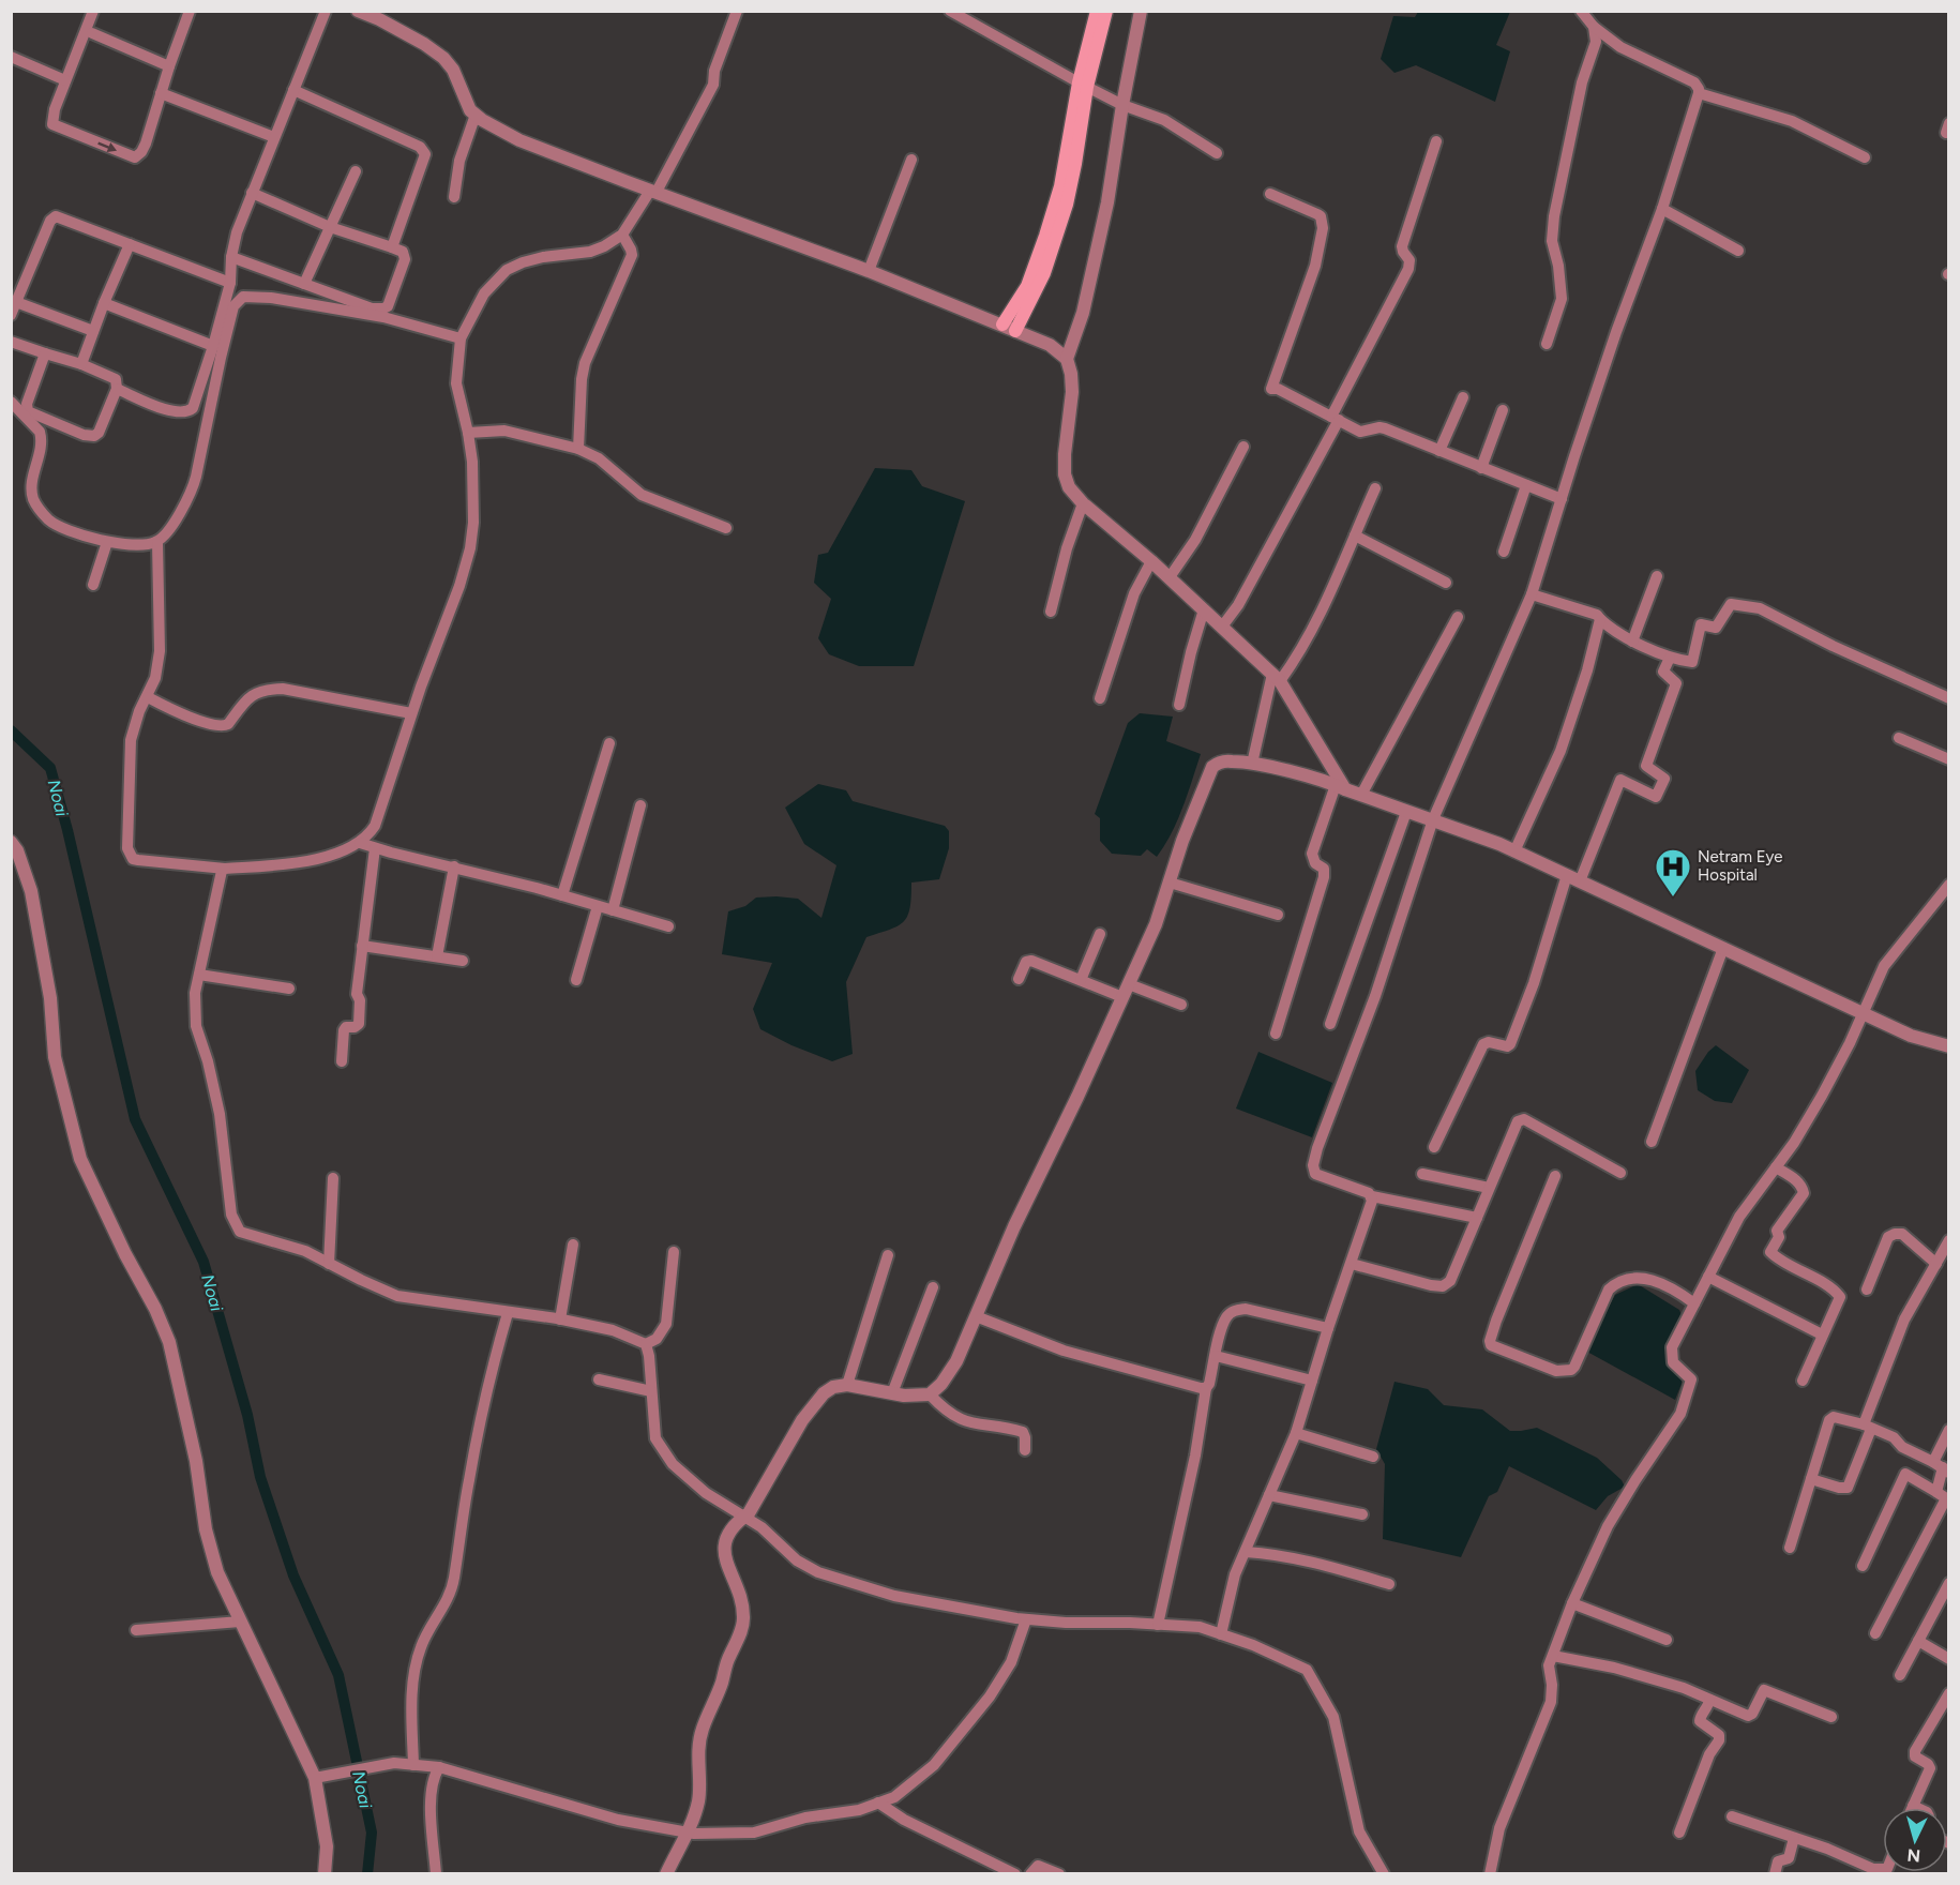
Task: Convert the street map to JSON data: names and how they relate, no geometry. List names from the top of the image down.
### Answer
{
  "water": ["Noai"],
  "places": {
    "hospital": ["Netram Eye Hospital"]
  },
  "north": "bottom"
}
